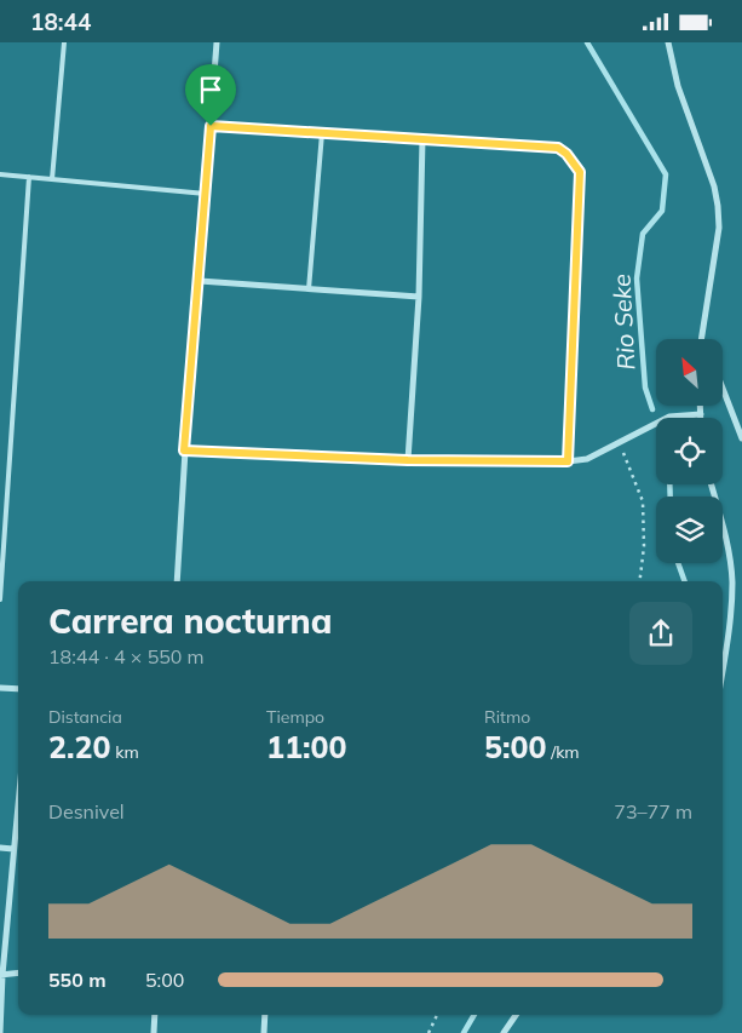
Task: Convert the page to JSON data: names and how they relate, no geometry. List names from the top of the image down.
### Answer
{
  "water": ["Rio Seke"],
  "north": "top left",
  "page": {
    "status": "18:44",
    "heading": ["Carrera nocturna", "18:44 · 4 × 550 m"],
    "stats": [
      ["Distancia", "2.20 km"],
      ["Tiempo", "11:00"],
      ["Ritmo", "5:00 /km"]
    ],
    "chart": ["Desnivel", "73–77 m"],
    "list": [
      {
        "name": "550 m",
        "note": "5:00"
      }
    ]
  }
}
